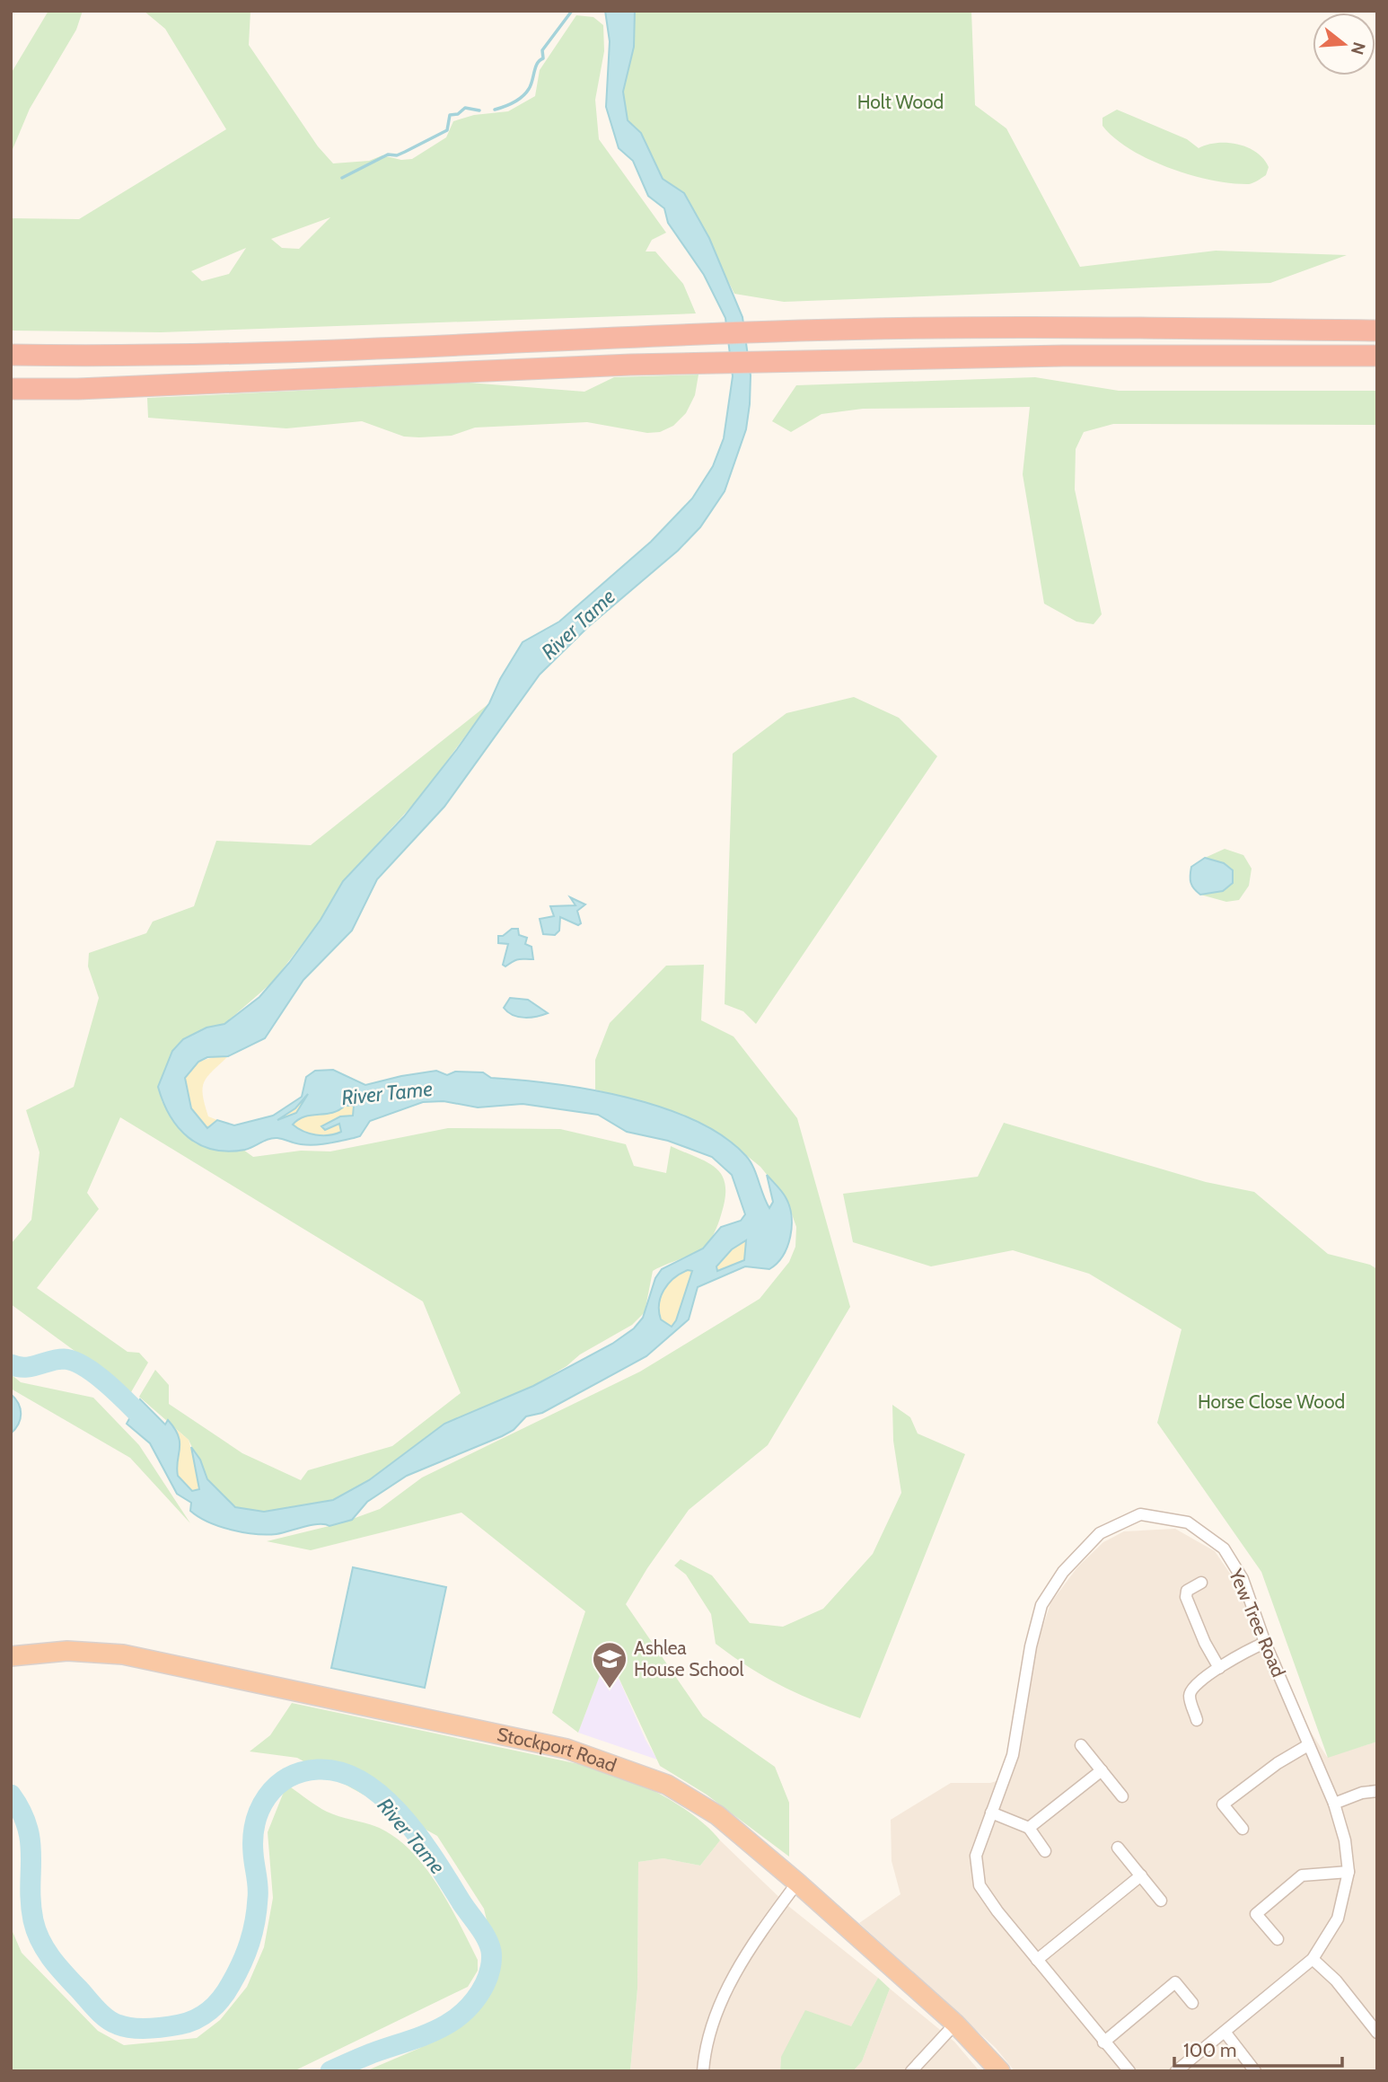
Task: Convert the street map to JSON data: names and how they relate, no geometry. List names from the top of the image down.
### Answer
{
  "streets": {
    "highway": ["Stockport Road"],
    "street": ["Yew Tree Road"]
  },
  "water": ["River Tame"],
  "parks": ["Holt Wood", "Horse Close Wood"],
  "places": {
    "school or university": ["Ashlea House School"]
  },
  "scale_bar": "100 m",
  "north": "right"
}
